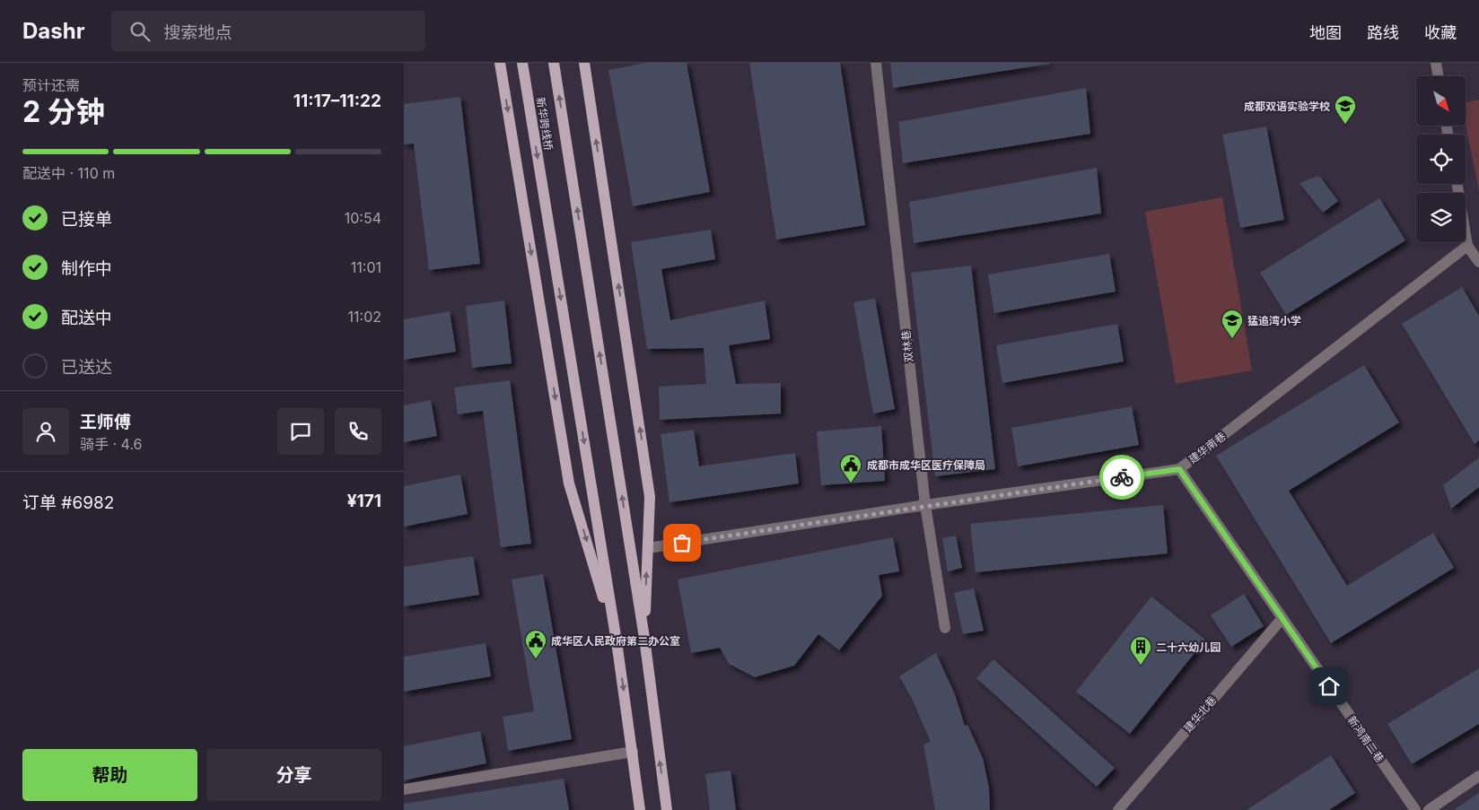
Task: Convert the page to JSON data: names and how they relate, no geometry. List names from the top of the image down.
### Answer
{
  "streets": {
    "main road": ["新华跨线桥"],
    "street": [
      "双林巷",
      "建华南巷",
      "建华北巷",
      "新鸿南二巷"
    ]
  },
  "crossings": [
    ["双林巷", "建华南巷"],
    ["建华南巷", "新鸿南二巷"],
    ["建华北巷", "新鸿南二巷"]
  ],
  "places": {
    "school or university": ["成都双语实验学校", "猛追湾小学"],
    "public building": ["成都市成华区医疗保障局", "成华区人民政府第二办公室"],
    "building": ["二十六幼儿园"]
  },
  "north": "bottom right",
  "page": {
    "header": "Dashr",
    "search": "搜索地点",
    "nav": ["地图", "路线", "收藏"],
    "heading": ["2 分钟", "预计还需", "11:17–11:22"],
    "panel": [
      "王师傅",
      "骑手 · 4.6",
      "订单 #6982",
      "¥171"
    ],
    "bar": "配送中 · 110 m",
    "list": [
      ["已接单", "10:54"],
      ["制作中", "11:01"],
      ["配送中", "11:02"],
      "已送达"
    ],
    "buttons": ["帮助", "分享"]
  }
}
